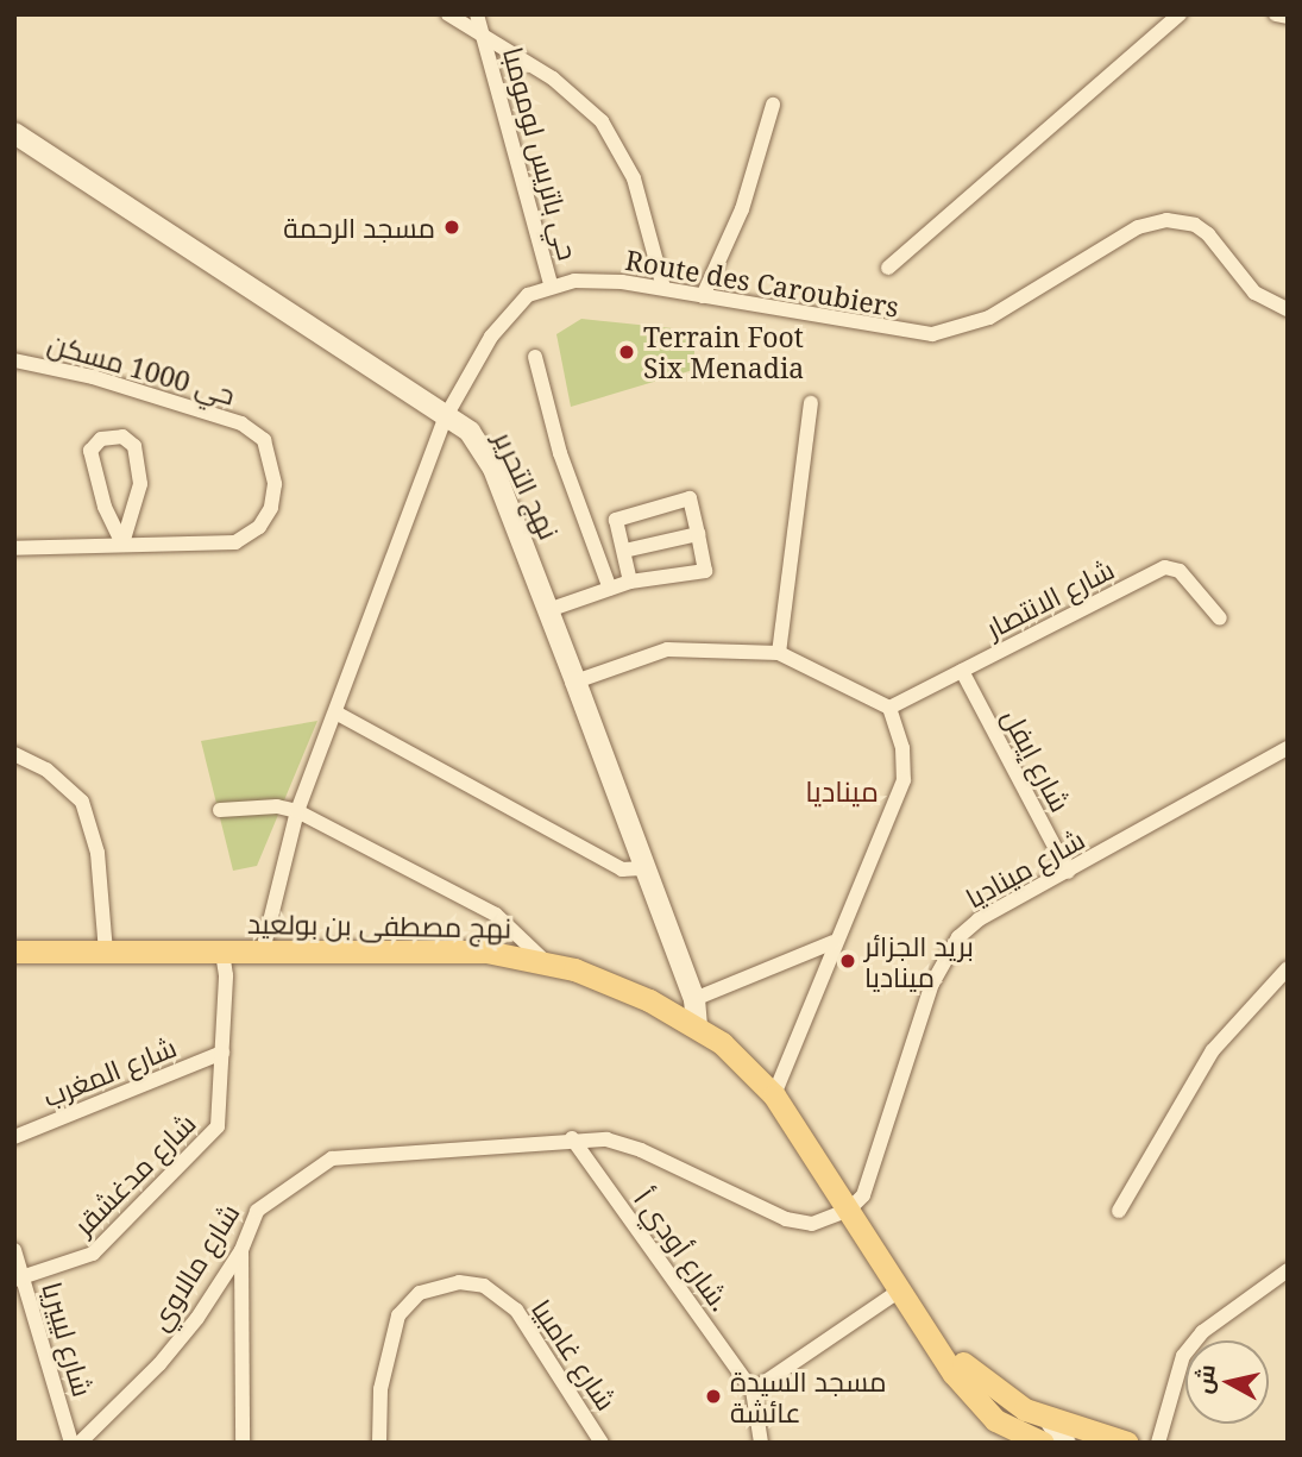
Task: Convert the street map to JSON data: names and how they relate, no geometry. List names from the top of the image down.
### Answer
{
  "streets": {
    "main road": ["نهج مصطفى بن بولعيد"],
    "street": [
      "حي باتريس لومومبا",
      "Route des Caroubiers",
      "حي 1000 مسكن",
      "نهج التحرير",
      "شارع الانتصار",
      "شارع إيفل",
      "شارع ميناديا",
      "شارع المغرب",
      "شارع مدغشقر",
      "شارع أودي أ.",
      "شارع مالاوي",
      "شارع ليبيريا",
      "شارع غامبيا"
    ]
  },
  "crossings": [
    ["حي باتريس لومومبا", "Route des Caroubiers"],
    ["نهج التحرير", "نهج مصطفى بن بولعيد"],
    ["شارع الانتصار", "شارع إيفل"],
    ["شارع إيفل", "شارع ميناديا"],
    ["شارع ميناديا", "نهج مصطفى بن بولعيد"],
    ["شارع ميناديا", "شارع مالاوي"],
    ["نهج مصطفى بن بولعيد", "شارع مدغشقر"],
    ["نهج مصطفى بن بولعيد", "شارع مالاوي"],
    ["شارع المغرب", "شارع مدغشقر"],
    ["شارع مدغشقر", "شارع ليبيريا"],
    ["شارع أودي أ.", "شارع مالاوي"]
  ],
  "districts": ["ميناديا"],
  "places": [
    "مسجد الرحمة",
    "Terrain Foot Six Menadia",
    "بريد الجزائر ميناديا",
    "مسجد السيدة عائشة"
  ],
  "north": "left"
}
